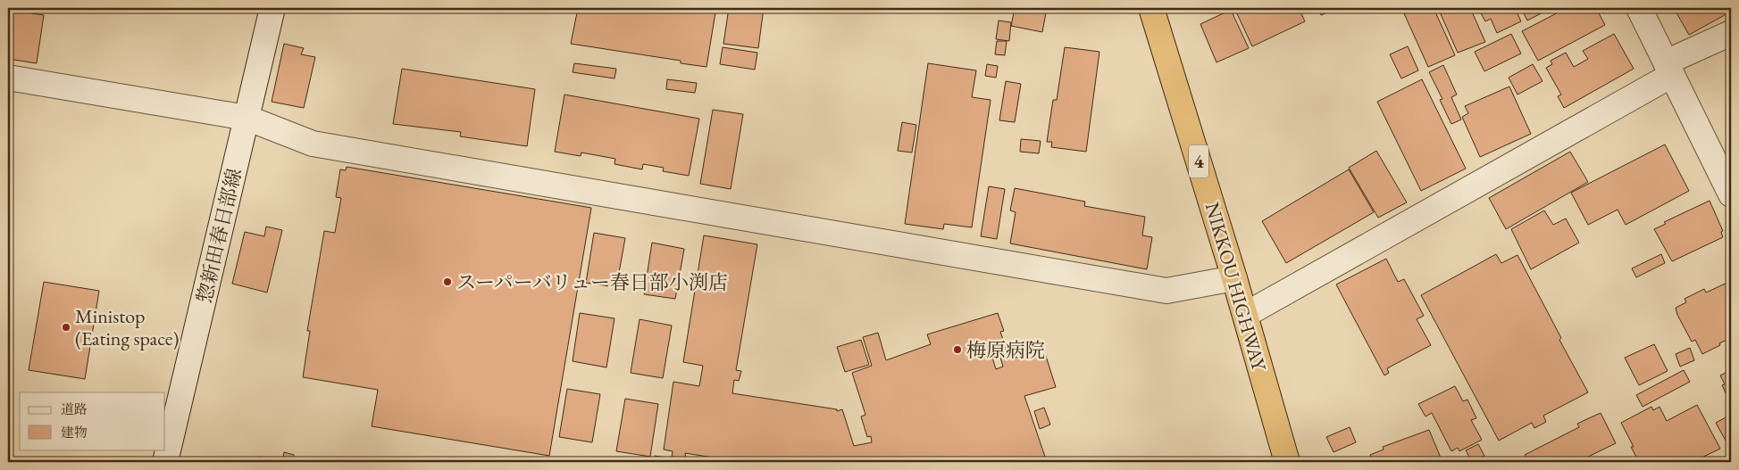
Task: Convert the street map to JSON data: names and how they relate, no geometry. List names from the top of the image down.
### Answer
{
  "streets": {
    "highway": ["4", "NIKKOU HIGHWAY"],
    "street": ["惣新田春日部線"]
  },
  "places": ["スーパーバリュー春日部小渕店", "Ministop (Eating space)", "梅原病院"],
  "legend": ["道路", "建物"]
}
